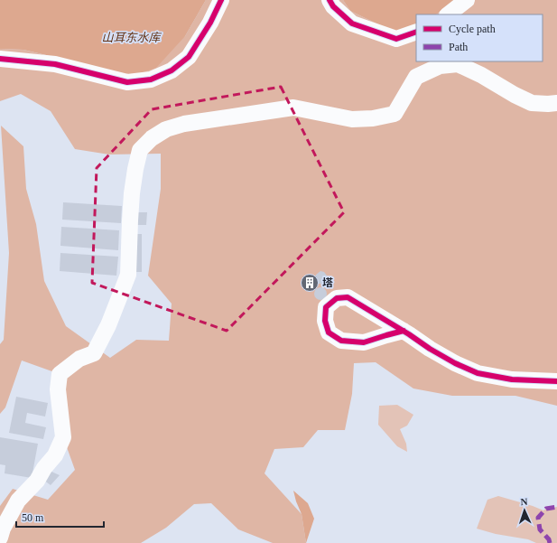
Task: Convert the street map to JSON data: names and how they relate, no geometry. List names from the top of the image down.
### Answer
{
  "water": ["山耳东水库"],
  "places": {
    "building": ["塔"]
  },
  "legend": ["Cycle path", "Path"],
  "scale_bar": "50 m",
  "north": "top"
}
